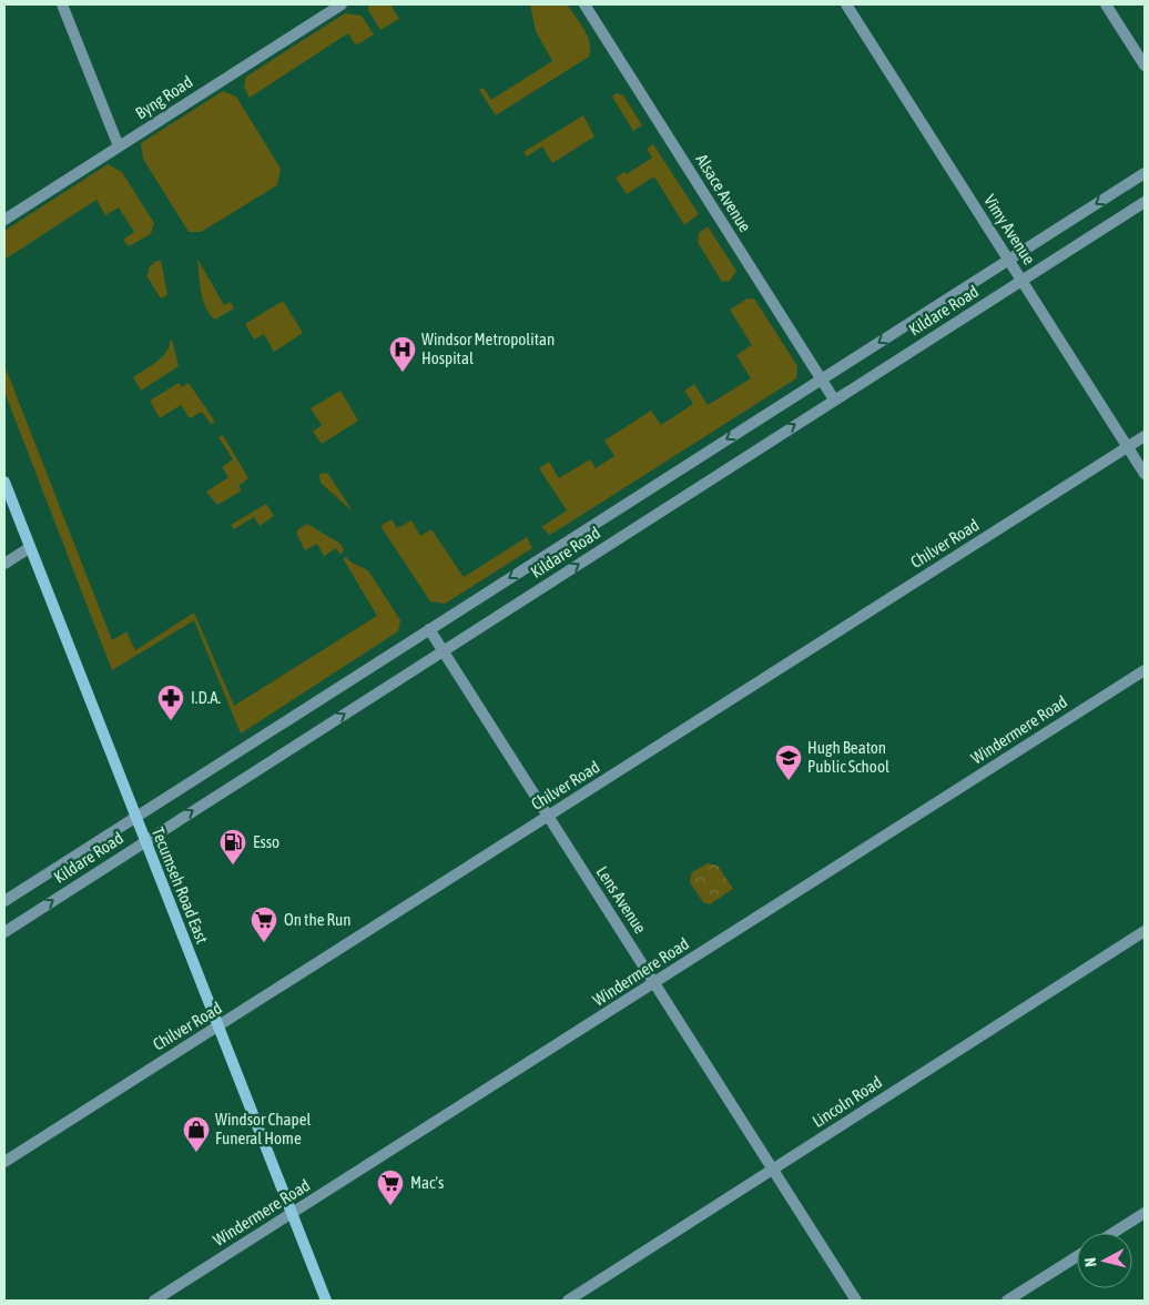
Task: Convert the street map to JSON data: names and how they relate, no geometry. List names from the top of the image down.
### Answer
{
  "streets": {
    "main road": ["Tecumseh Road East"],
    "street": [
      "Byng Road",
      "Alsace Avenue",
      "Vimy Avenue",
      "Kildare Road",
      "Chilver Road",
      "Windermere Road",
      "Lens Avenue",
      "Lincoln Road"
    ]
  },
  "crossings": [
    ["Alsace Avenue", "Kildare Road"],
    ["Vimy Avenue", "Kildare Road"],
    ["Vimy Avenue", "Chilver Road"],
    ["Kildare Road", "Tecumseh Road East"],
    ["Kildare Road", "Lens Avenue"],
    ["Chilver Road", "Tecumseh Road East"],
    ["Chilver Road", "Lens Avenue"],
    ["Windermere Road", "Tecumseh Road East"],
    ["Windermere Road", "Lens Avenue"],
    ["Lens Avenue", "Lincoln Road"]
  ],
  "places": {
    "hospital": ["Windsor Metropolitan Hospital"],
    "pharmacy": ["I.D.A."],
    "school or university": ["Hugh Beaton Public School"],
    "fuel station": ["Esso"],
    "supermarket": ["On the Run", "Mac's"],
    "shop": ["Windsor Chapel Funeral Home"]
  },
  "north": "left"
}
